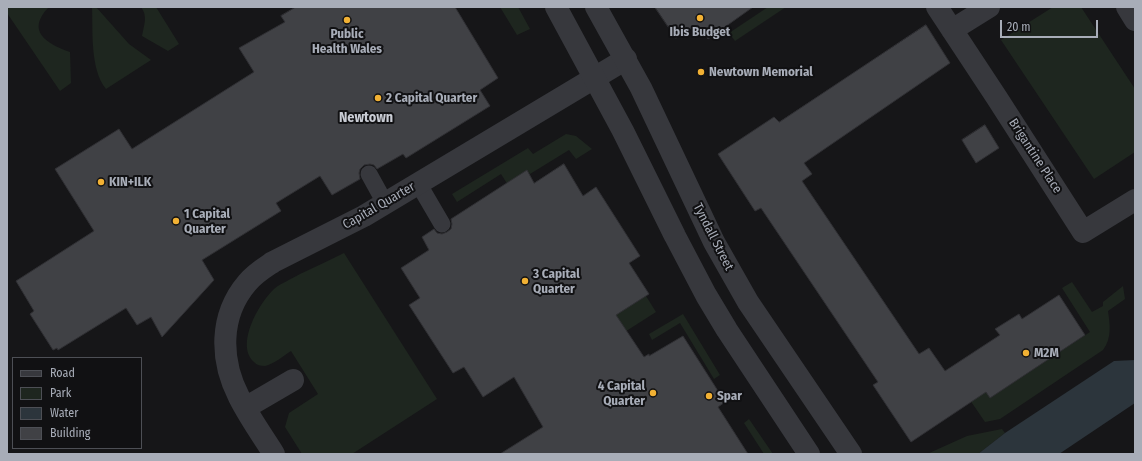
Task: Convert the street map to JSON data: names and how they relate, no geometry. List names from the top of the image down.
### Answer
{
  "streets": {
    "street": ["Brigantine Place", "Capital Quarter", "Tyndall Street"]
  },
  "crossings": [
    ["Capital Quarter", "Tyndall Street"]
  ],
  "districts": ["Newtown"],
  "places": [
    "Ibis Budget",
    "Public Health Wales",
    "Newtown Memorial",
    "2 Capital Quarter",
    "KIN+ILK",
    "1 Capital Quarter",
    "3 Capital Quarter",
    "M2M",
    "4 Capital Quarter",
    "Spar"
  ],
  "legend": [
    "Road",
    "Park",
    "Water",
    "Building"
  ],
  "scale_bar": "20 m"
}
